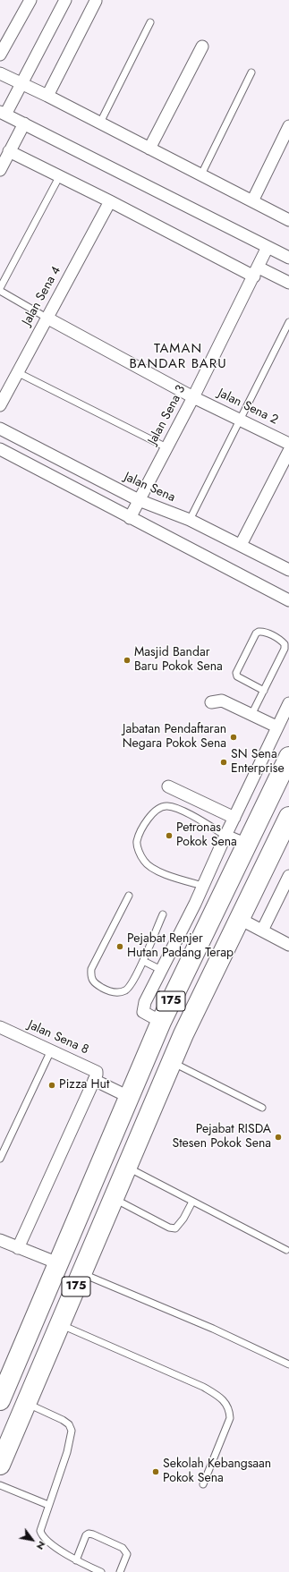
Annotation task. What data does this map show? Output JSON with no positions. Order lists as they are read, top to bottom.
{
  "streets": {
    "highway": ["175"],
    "street": [
      "Jalan Sena 4",
      "Jalan Sena 2",
      "Jalan Sena 3",
      "Jalan Sena",
      "Jalan Sena 8"
    ]
  },
  "crossings": [
    ["Jalan Sena 4", "Jalan Sena 2"],
    ["Jalan Sena 2", "Jalan Sena 3"],
    ["Jalan Sena 3", "Jalan Sena"]
  ],
  "districts": ["TAMAN BANDAR BARU"],
  "places": [
    "Masjid Bandar Baru Pokok Sena",
    "Jabatan Pendaftaran Negara Pokok Sena",
    "SN Sena Enterprise",
    "Petronas Pokok Sena",
    "Pejabat Renjer Hutan Padang Terap",
    "Pizza Hut",
    "Pejabat RISDA Stesen Pokok Sena",
    "Sekolah Kebangsaan Pokok Sena"
  ],
  "north": "bottom right"
}
